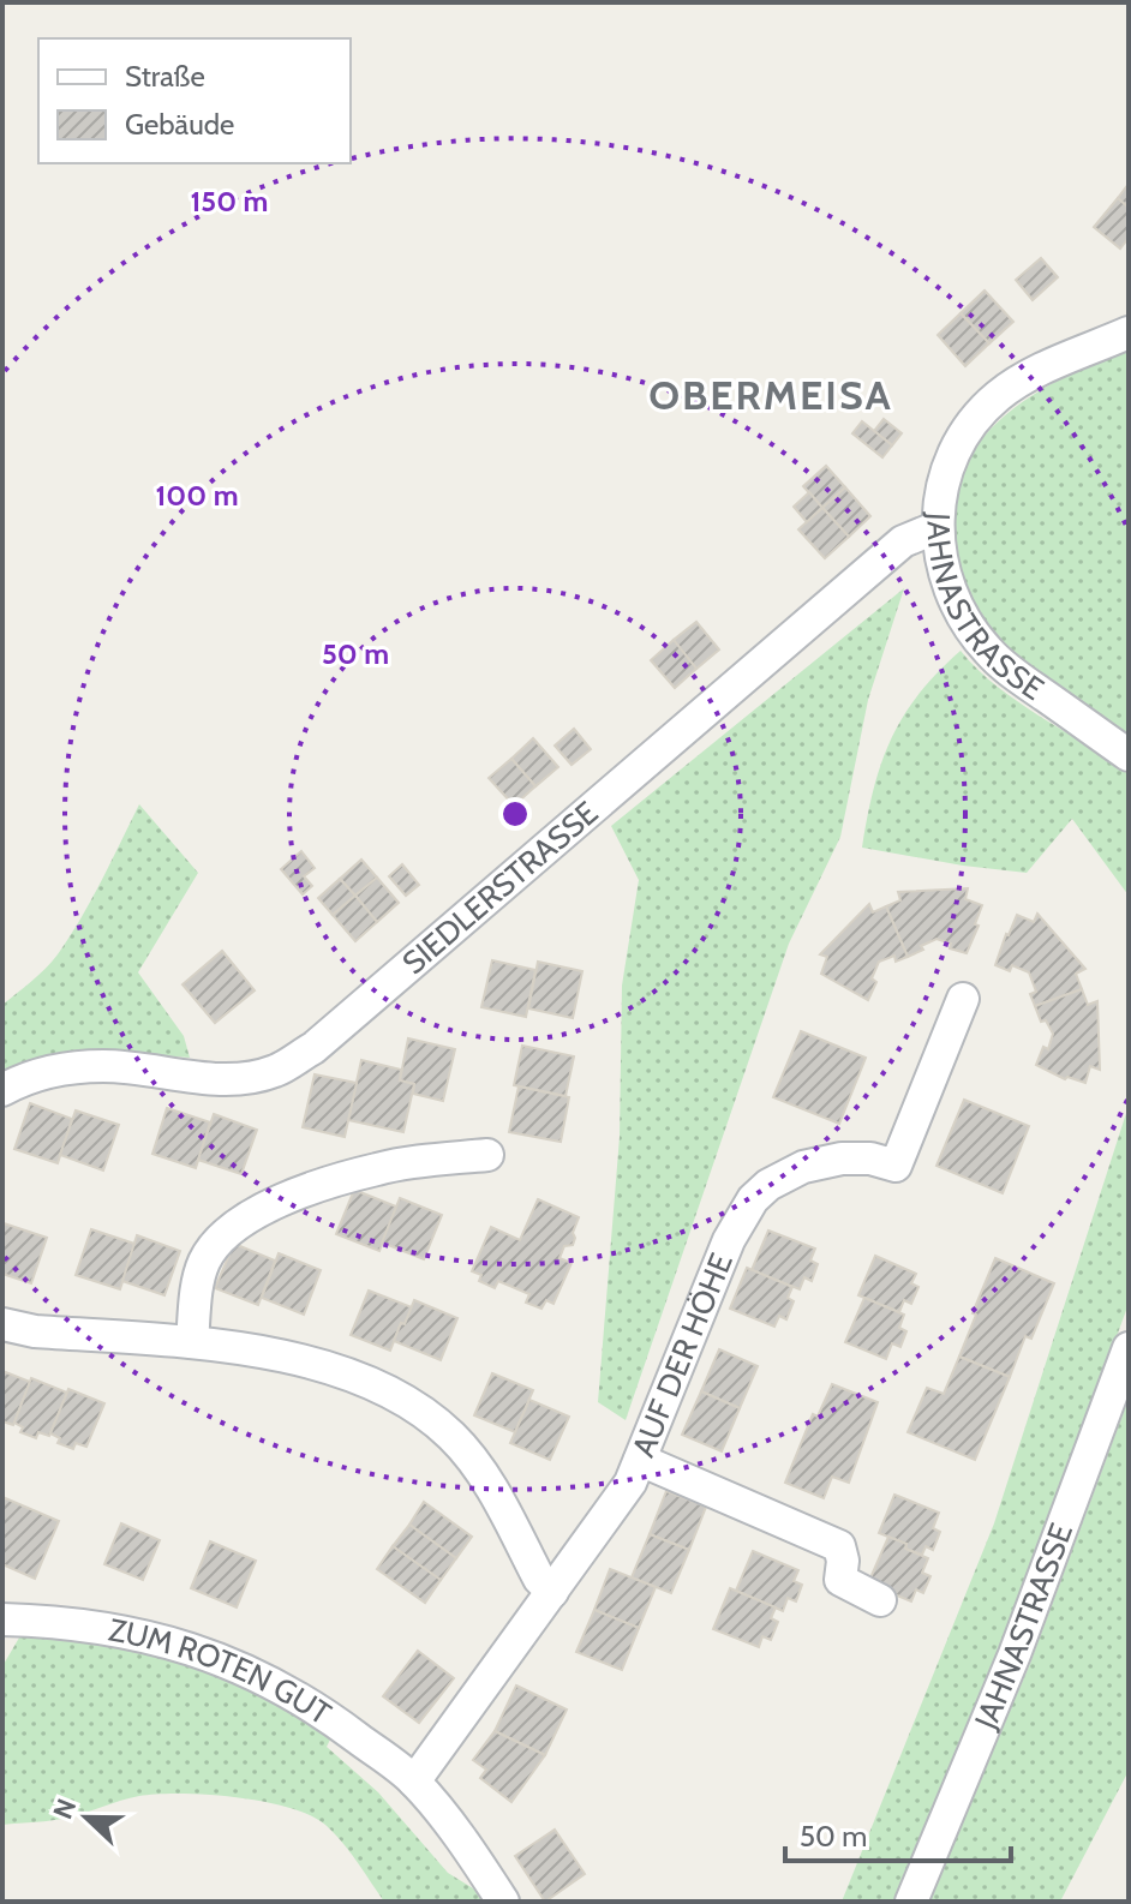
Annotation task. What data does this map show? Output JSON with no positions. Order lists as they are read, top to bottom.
{
  "streets": {
    "street": [
      "JAHNASTRASSE",
      "SIEDLERSTRASSE",
      "AUF DER HÖHE",
      "ZUM ROTEN GUT"
    ]
  },
  "crossings": [
    ["JAHNASTRASSE", "SIEDLERSTRASSE"],
    ["AUF DER HÖHE", "ZUM ROTEN GUT"]
  ],
  "districts": ["OBERMEISA"],
  "legend": ["Straße", "Gebäude"],
  "scale_bar": "50 m",
  "north": "left",
  "rings": ["150 m", "100 m", "50 m"]
}
